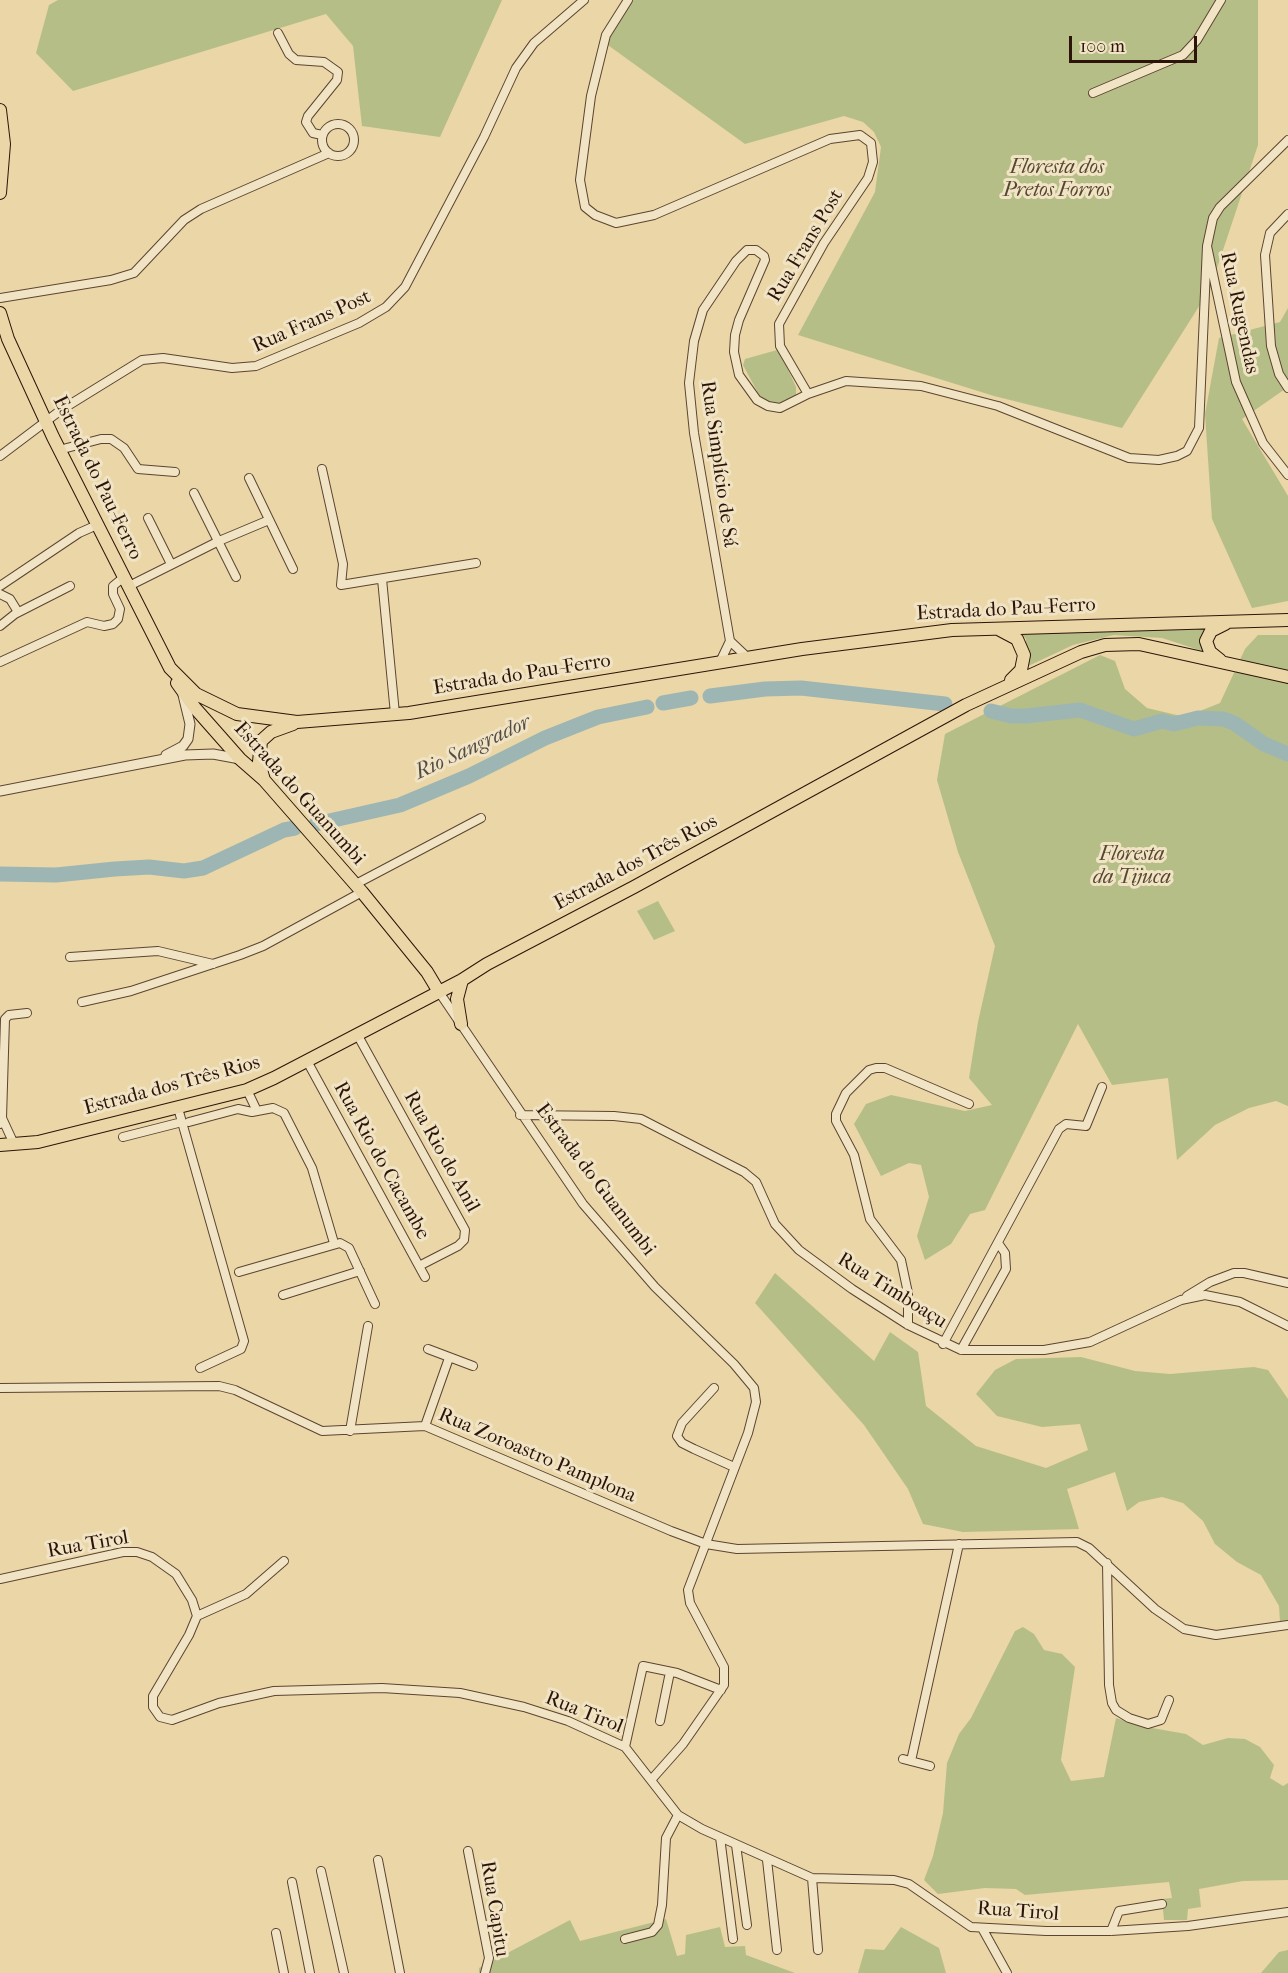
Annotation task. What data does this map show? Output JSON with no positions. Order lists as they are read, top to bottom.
{
  "streets": {
    "main road": ["Estrada do Pau-Ferro", "Estrada do Guanumbi", "Estrada dos Três Rios"],
    "street": [
      "Rua Frans Post",
      "Rua Rugendas",
      "Rua Simplício de Sá",
      "Rua Rio do Anil",
      "Rua Rio do Cacambe",
      "Rua Timboaçu",
      "Rua Zoroastro Pamplona",
      "Rua Tirol",
      "Rua Capitu"
    ]
  },
  "crossings": [
    ["Rua Frans Post", "Rua Simplício de Sá"],
    ["Rua Frans Post", "Estrada do Pau-Ferro"],
    ["Estrada do Pau-Ferro", "Estrada do Guanumbi"],
    ["Estrada do Guanumbi", "Estrada dos Três Rios"],
    ["Estrada do Guanumbi", "Rua Timboaçu"],
    ["Estrada do Guanumbi", "Rua Zoroastro Pamplona"],
    ["Estrada dos Três Rios", "Rua Rio do Anil"],
    ["Estrada dos Três Rios", "Rua Rio do Cacambe"],
    ["Rua Rio do Anil", "Rua Rio do Cacambe"]
  ],
  "water": ["Rio Sangrador"],
  "parks": ["Floresta dos Pretos Forros", "Floresta da Tijuca"],
  "scale_bar": "100 m"
}
